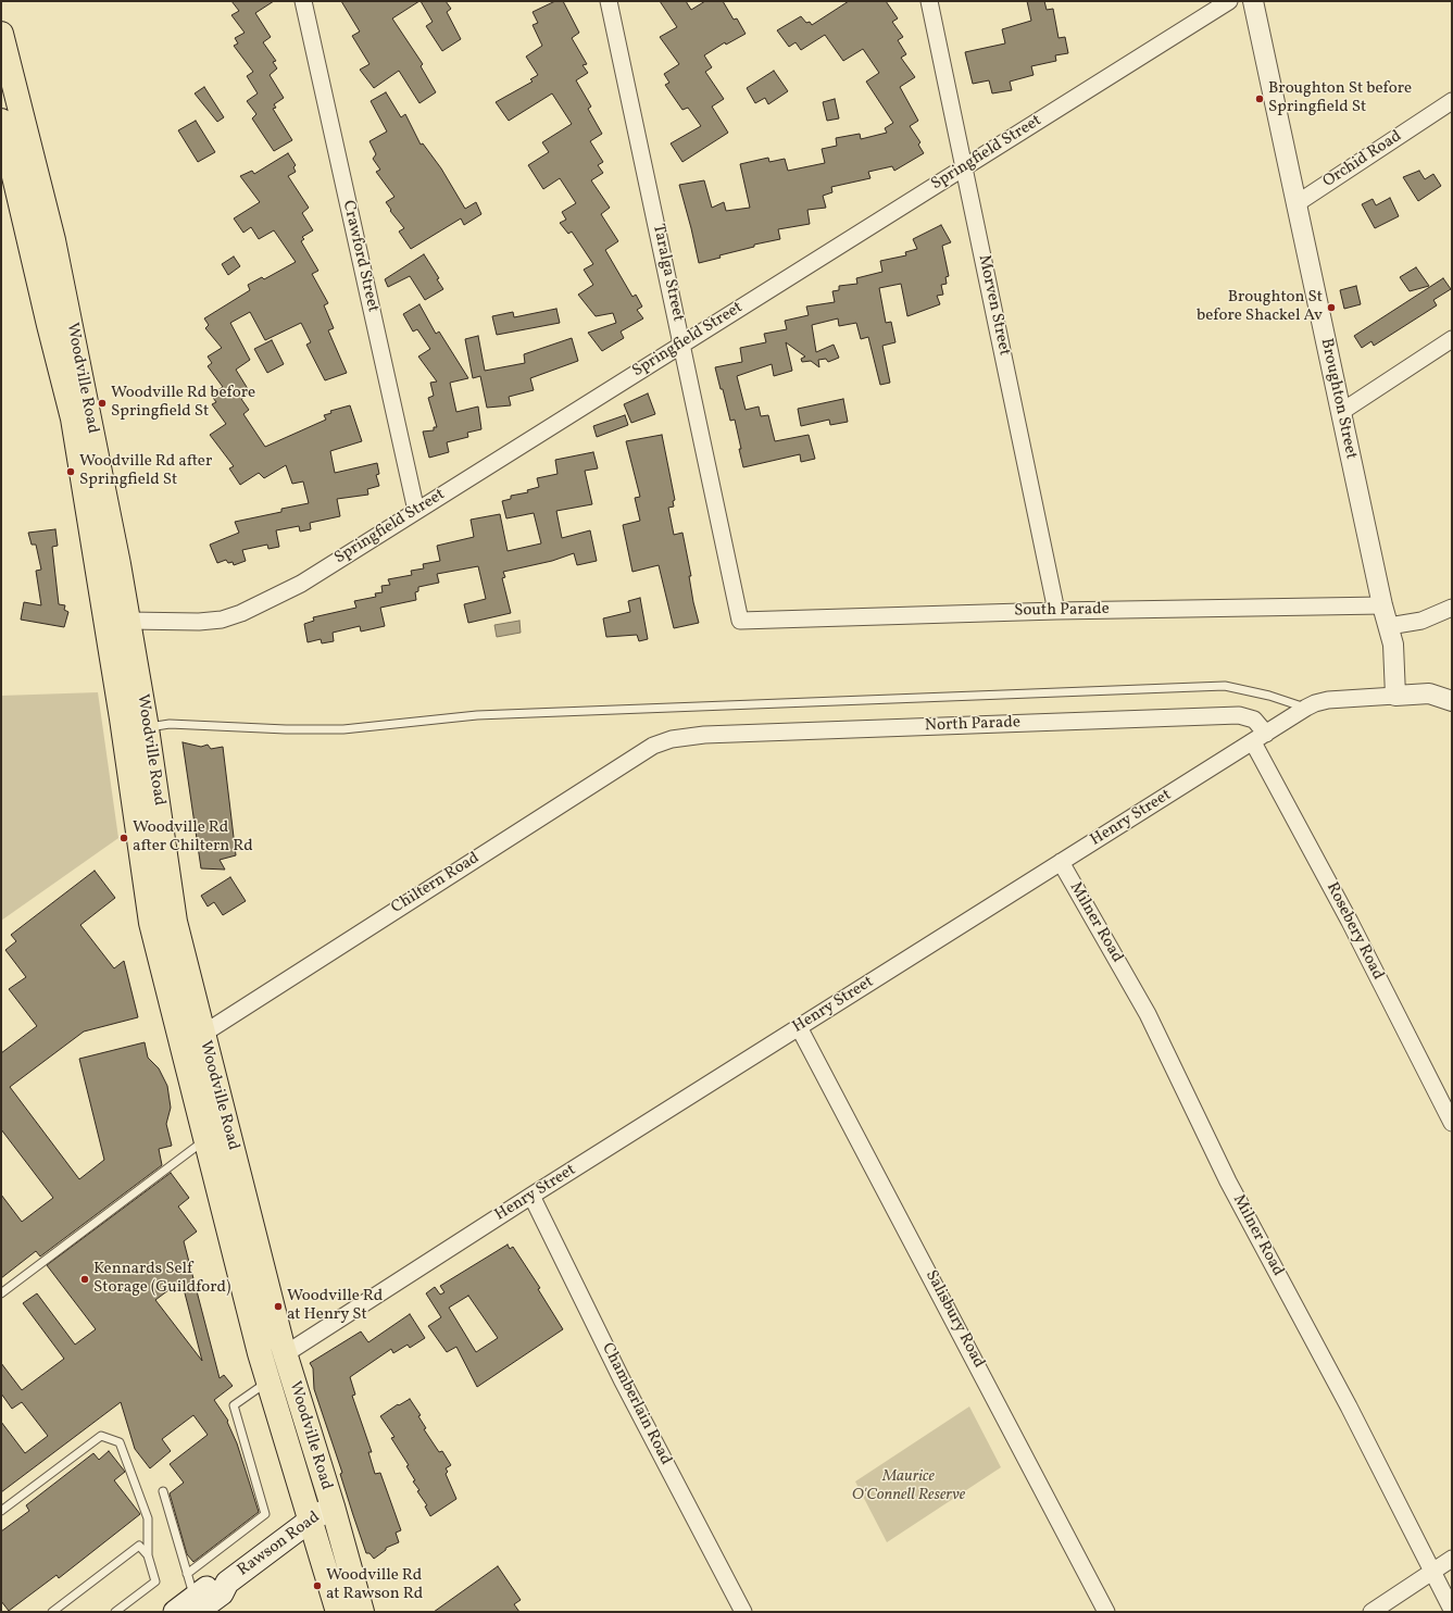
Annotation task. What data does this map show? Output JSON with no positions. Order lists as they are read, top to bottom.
{
  "streets": {
    "main road": ["Woodville Road", "Rawson Road"],
    "street": [
      "Springfield Street",
      "Orchid Road",
      "Crawford Street",
      "Taralga Street",
      "Morven Street",
      "Broughton Street",
      "South Parade",
      "North Parade",
      "Henry Street",
      "Chiltern Road",
      "Milner Road",
      "Rosebery Road",
      "Salisbury Road",
      "Chamberlain Road"
    ]
  },
  "crossings": [
    ["Springfield Street", "Crawford Street"],
    ["Springfield Street", "Taralga Street"],
    ["Springfield Street", "Morven Street"],
    ["Springfield Street", "Woodville Road"],
    ["Orchid Road", "Broughton Street"],
    ["Taralga Street", "South Parade"],
    ["Morven Street", "South Parade"],
    ["Woodville Road", "Henry Street"],
    ["Woodville Road", "Chiltern Road"],
    ["Woodville Road", "Rawson Road"],
    ["Broughton Street", "South Parade"],
    ["Broughton Street", "Henry Street"],
    ["North Parade", "Henry Street"],
    ["North Parade", "Chiltern Road"],
    ["North Parade", "Rosebery Road"],
    ["Henry Street", "Milner Road"],
    ["Henry Street", "Rosebery Road"],
    ["Henry Street", "Salisbury Road"],
    ["Henry Street", "Chamberlain Road"]
  ],
  "parks": ["Maurice O'Connell Reserve"],
  "places": [
    "Broughton St before Springfield St",
    "Broughton St before Shackel Av",
    "Woodville Rd before Springfield St",
    "Woodville Rd after Springfield St",
    "Woodville Rd after Chiltern Rd",
    "Kennards Self Storage (Guildford)",
    "Woodville Rd at Henry St",
    "Woodville Rd at Rawson Rd"
  ]
}
